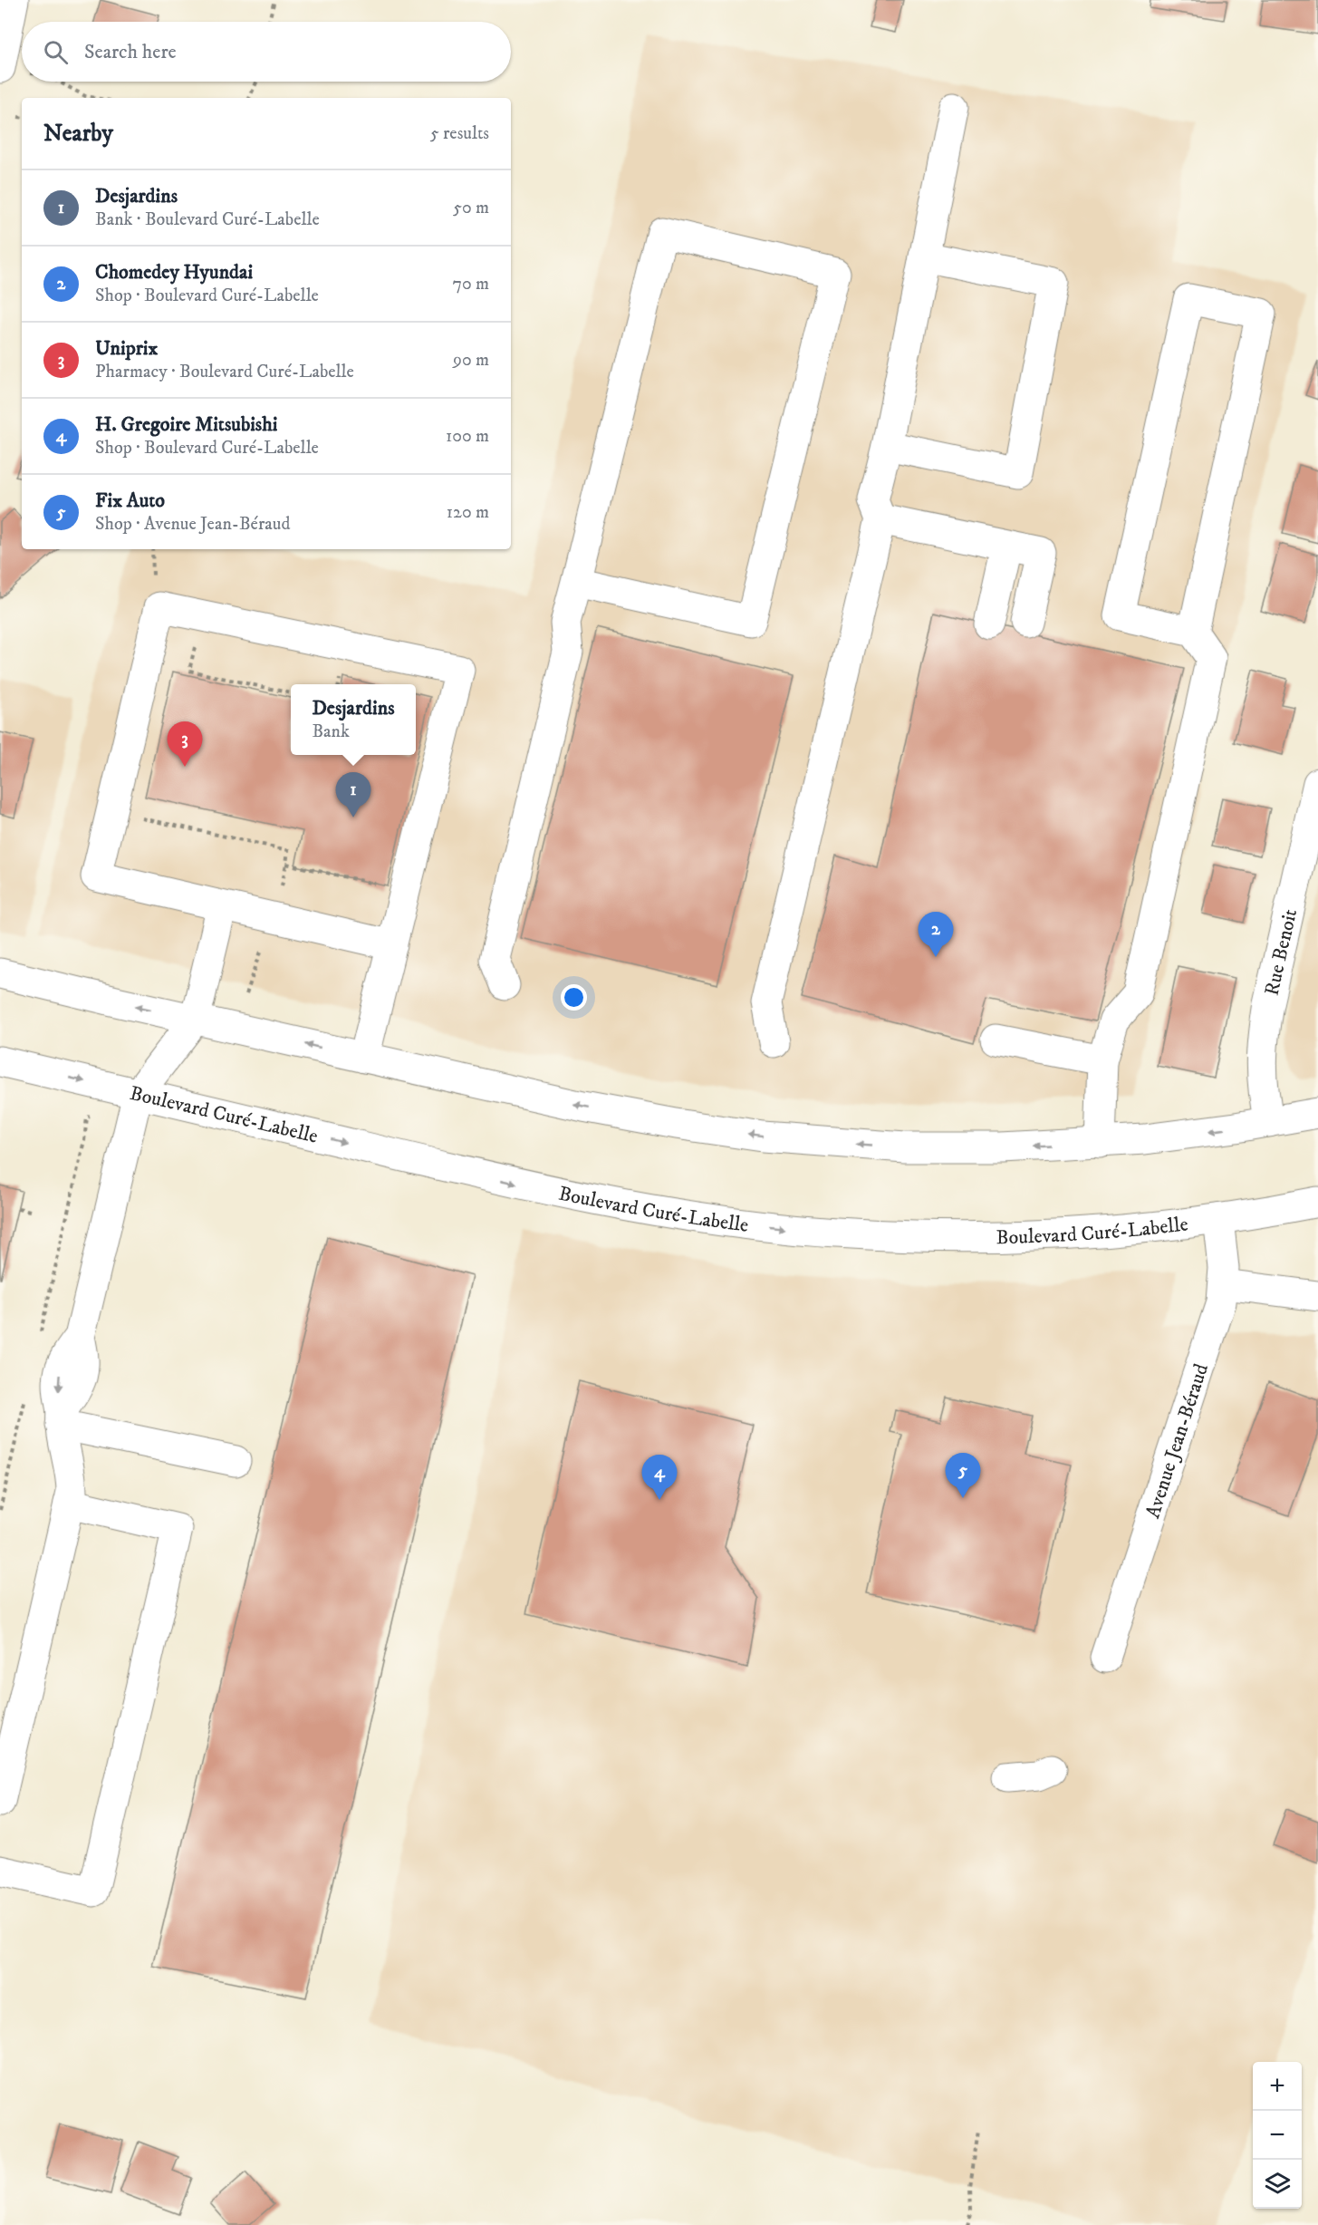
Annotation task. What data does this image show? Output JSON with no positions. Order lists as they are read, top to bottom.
{
  "streets": {
    "main road": ["Rue Benoit", "Boulevard Curé-Labelle", "Avenue Jean-Béraud"]
  },
  "crossings": [
    ["Boulevard Curé-Labelle", "Avenue Jean-Béraud"]
  ],
  "page": {
    "search": "Search here",
    "heading": ["Nearby", "5 results"],
    "list": [
      {
        "mark": "1",
        "name": "Desjardins",
        "note": "Bank · Boulevard Curé-Labelle",
        "value": "50 m"
      },
      {
        "mark": "2",
        "name": "Chomedey Hyundai",
        "note": "Shop · Boulevard Curé-Labelle",
        "value": "70 m"
      },
      {
        "mark": "3",
        "name": "Uniprix",
        "note": "Pharmacy · Boulevard Curé-Labelle",
        "value": "90 m"
      },
      {
        "mark": "4",
        "name": "H. Gregoire Mitsubishi",
        "note": "Shop · Boulevard Curé-Labelle",
        "value": "100 m"
      },
      {
        "mark": "5",
        "name": "Fix Auto",
        "note": "Shop · Avenue Jean-Béraud",
        "value": "120 m"
      }
    ],
    "popup": ["Desjardins", "Bank"],
    "pins": [
      "3",
      "1",
      "2",
      "5",
      "4"
    ],
    "map_buttons": ["+", "−"]
  }
}
